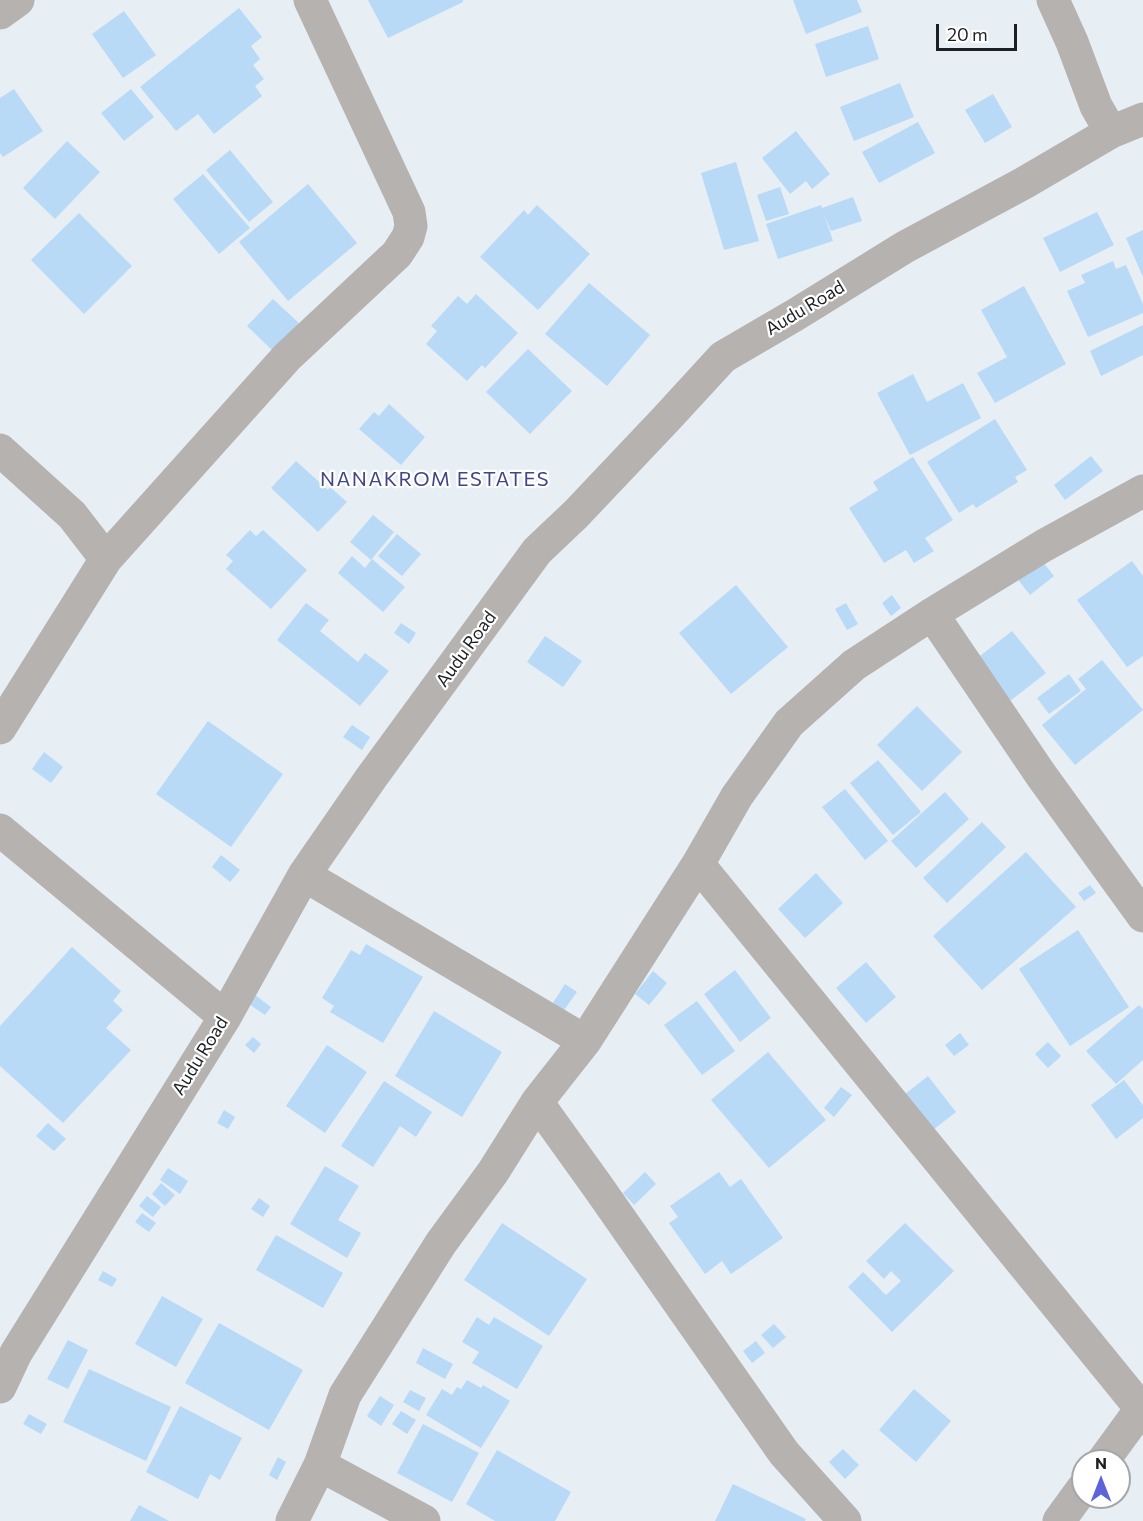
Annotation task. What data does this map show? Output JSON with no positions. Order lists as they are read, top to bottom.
{
  "streets": {
    "street": ["Audu Road"]
  },
  "districts": ["NANAKROM ESTATES"],
  "scale_bar": "20 m",
  "north": "top"
}
